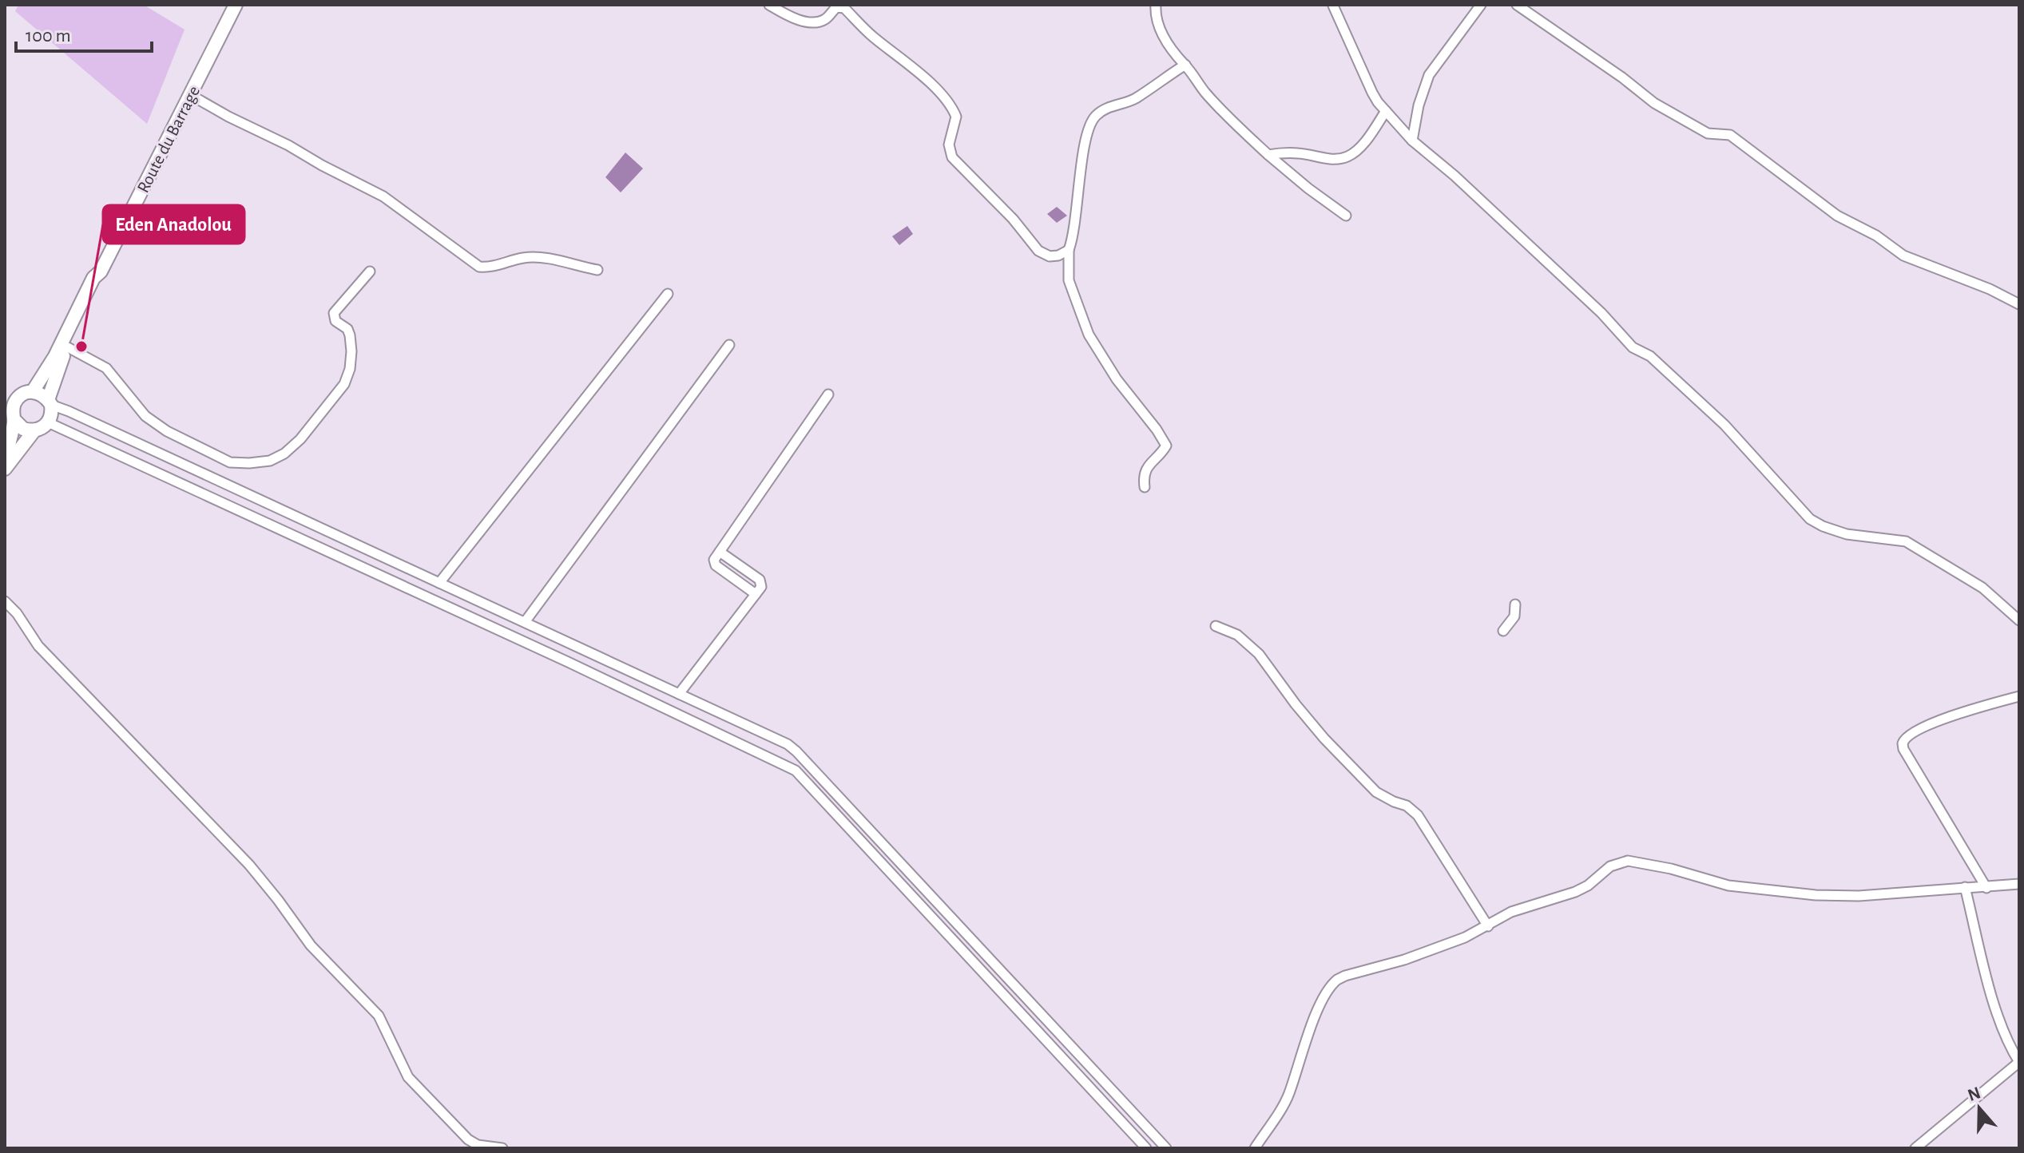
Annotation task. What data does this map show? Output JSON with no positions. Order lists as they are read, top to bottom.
{
  "streets": {
    "main road": ["Route du Barrage"]
  },
  "places": ["Eden Anadolou"],
  "scale_bar": "100 m",
  "north": "top"
}
